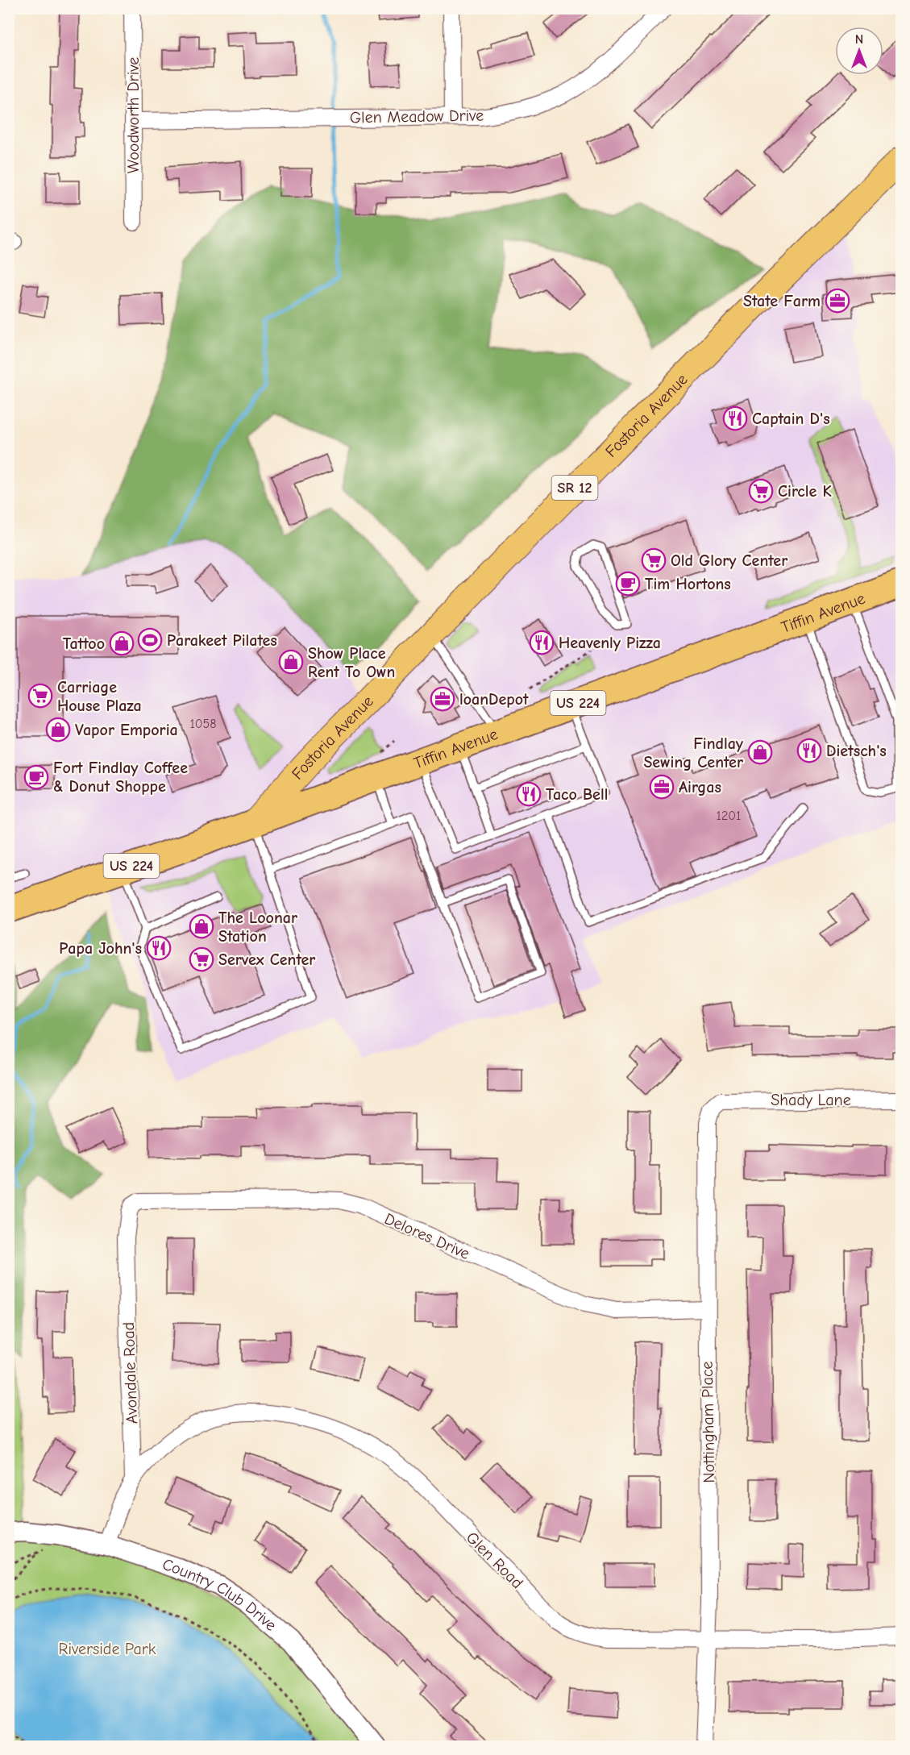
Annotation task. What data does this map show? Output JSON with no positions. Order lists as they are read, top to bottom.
{
  "streets": {
    "highway": ["Tiffin Avenue", "US 224"],
    "main road": ["Fostoria Avenue", "SR 12"],
    "street": [
      "Woodworth Drive",
      "Glen Meadow Drive",
      "Shady Lane",
      "Delores Drive",
      "Avondale Road",
      "Nottingham Place",
      "Glen Road",
      "Country Club Drive"
    ]
  },
  "crossings": [
    ["Woodworth Drive", "Glen Meadow Drive"],
    ["Fostoria Avenue", "Tiffin Avenue"],
    ["Shady Lane", "Nottingham Place"],
    ["Delores Drive", "Avondale Road"],
    ["Delores Drive", "Nottingham Place"],
    ["Avondale Road", "Glen Road"],
    ["Avondale Road", "Country Club Drive"],
    ["Nottingham Place", "Glen Road"]
  ],
  "parks": ["Riverside Park"],
  "places": {
    "office": ["State Farm", "loanDepot", "Airgas"],
    "restaurant": [
      "Captain D's",
      "Heavenly Pizza",
      "Dietsch's",
      "Taco Bell",
      "Papa John's"
    ],
    "supermarket": [
      "Circle K",
      "Old Glory Center",
      "Carriage House Plaza",
      "Servex Center"
    ],
    "cafe": ["Tim Hortons", "Fort Findlay Coffee & Donut Shoppe"],
    "sports": ["Parakeet Pilates"],
    "shop": [
      "Tattoo",
      "Show Place Rent To Own",
      "Vapor Emporia",
      "Findlay Sewing Center",
      "The Loonar Station"
    ]
  },
  "house_numbers": ["1058", "1201"],
  "north": "top"
}
